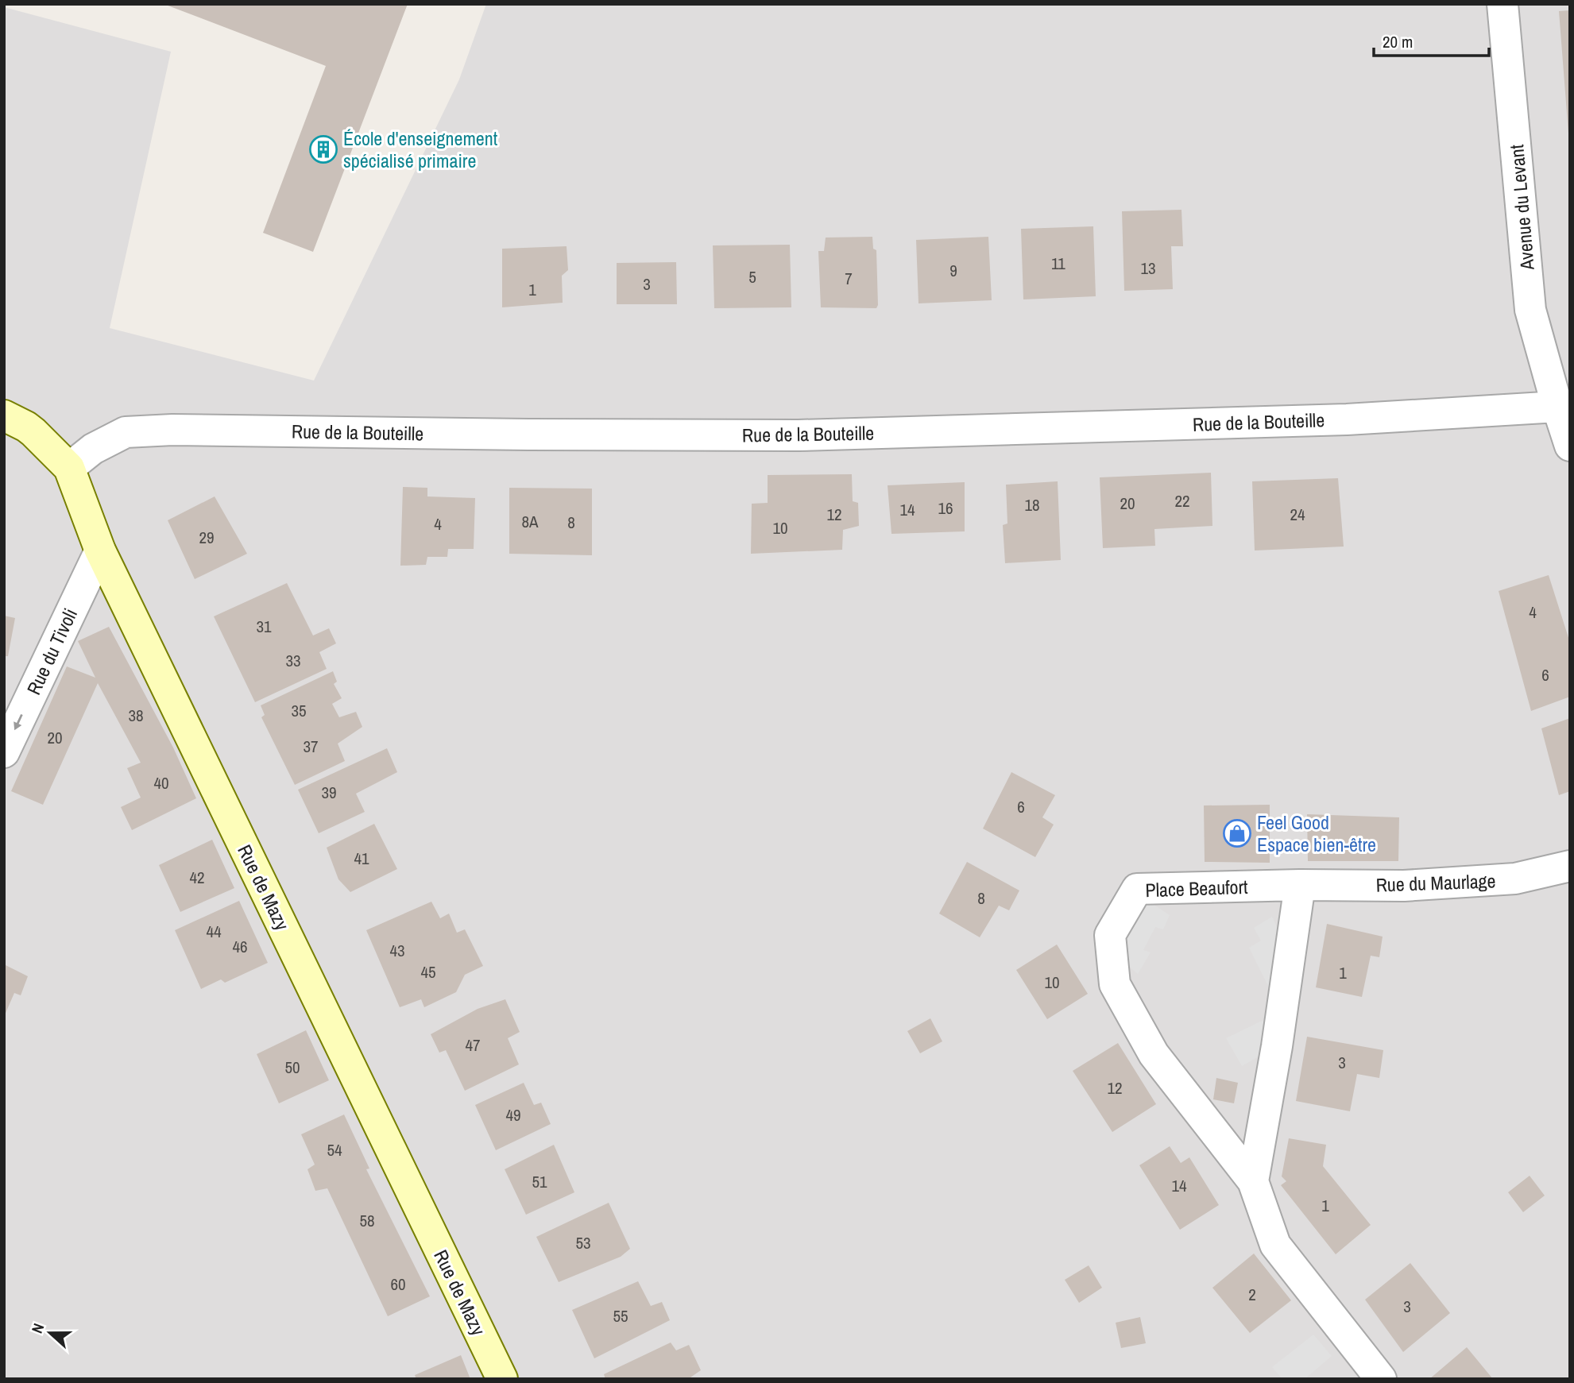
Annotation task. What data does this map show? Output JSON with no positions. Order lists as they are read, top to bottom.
{
  "streets": {
    "street": [
      "Avenue du Levant",
      "Rue de la Bouteille",
      "Rue du Tivoli",
      "Rue du Maurlage",
      "Rue de Mazy",
      "Place Beaufort"
    ]
  },
  "crossings": [
    ["Avenue du Levant", "Rue de la Bouteille"],
    ["Rue de la Bouteille", "Rue de Mazy"],
    ["Rue du Tivoli", "Rue de Mazy"],
    ["Rue du Maurlage", "Place Beaufort"]
  ],
  "one_way": ["Rue du Tivoli"],
  "places": {
    "building": ["École d'enseignement spécialisé primaire"],
    "shop": ["Feel Good Espace bien-être"]
  },
  "house_numbers": [
    "11",
    "13",
    "9",
    "5",
    "7",
    "3",
    "1",
    "22",
    "20",
    "18",
    "16",
    "14",
    "12",
    "24",
    "8A",
    "8",
    "4",
    "10",
    "29",
    "4",
    "31",
    "33",
    "6",
    "35",
    "38",
    "20",
    "37",
    "40",
    "39",
    "6",
    "41",
    "42",
    "8",
    "44",
    "46",
    "43",
    "45",
    "1",
    "10",
    "47",
    "3",
    "50",
    "12",
    "49",
    "54",
    "51",
    "14",
    "1",
    "58",
    "53",
    "60",
    "2",
    "3",
    "55"
  ],
  "scale_bar": "20 m",
  "north": "left"
}
